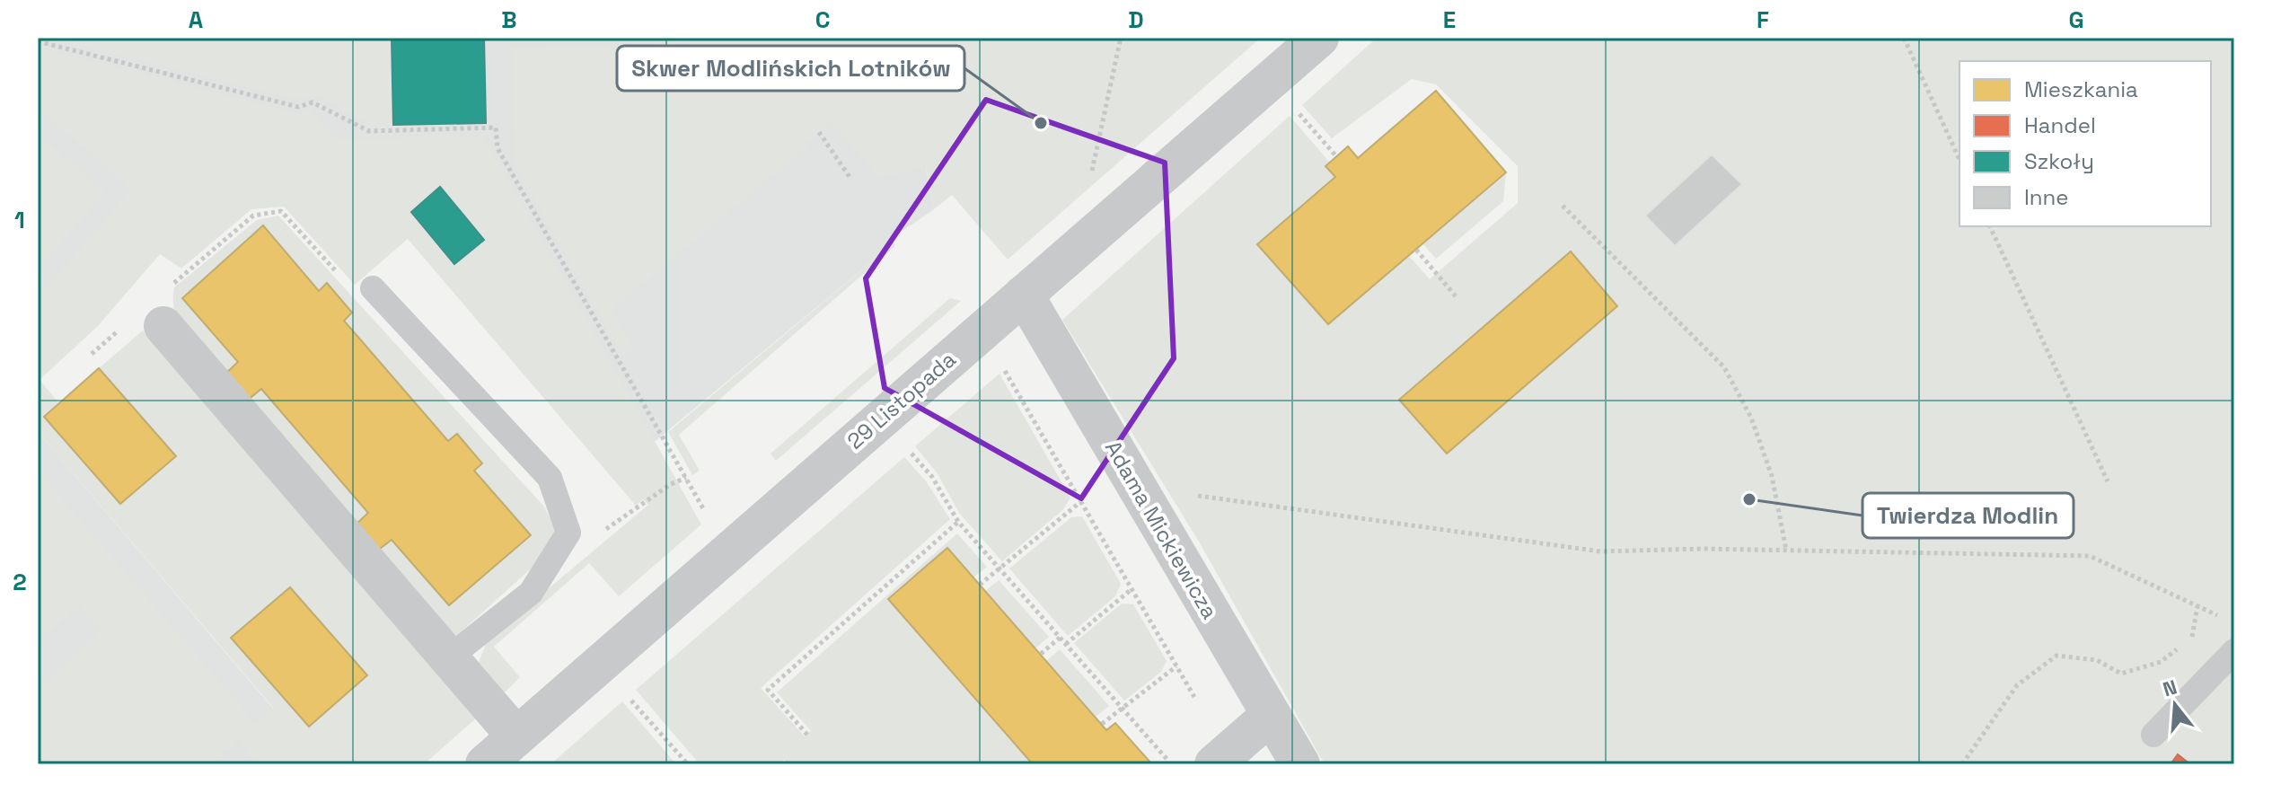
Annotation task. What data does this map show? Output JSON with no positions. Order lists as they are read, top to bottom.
{
  "streets": {
    "street": ["29 Listopada", "Adama Mickiewicza"]
  },
  "crossings": [
    ["29 Listopada", "Adama Mickiewicza"]
  ],
  "places": ["Skwer Modlińskich Lotników", "Twierdza Modlin"],
  "legend": [
    "Mieszkania",
    "Handel",
    "Szkoły",
    "Inne"
  ],
  "north": "top",
  "grid": {
    "columns": [
      "A",
      "B",
      "C",
      "D",
      "E",
      "F",
      "G"
    ],
    "rows": ["1", "2"]
  }
}
